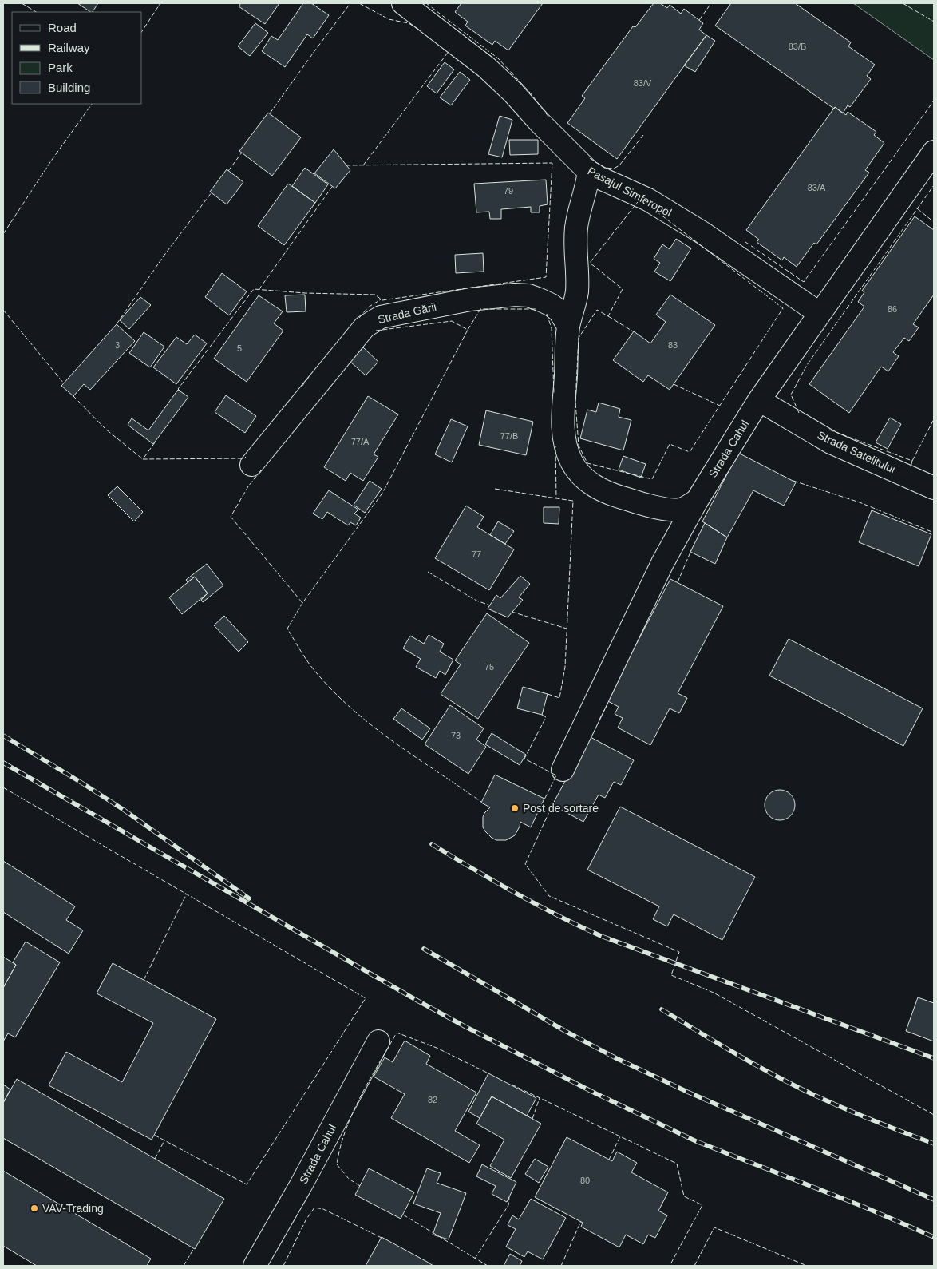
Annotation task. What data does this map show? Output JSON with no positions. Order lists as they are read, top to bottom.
{
  "streets": {
    "street": [
      "Pasajul Simferopol",
      "Strada Gării",
      "Strada Cahul",
      "Strada Satelitului"
    ]
  },
  "crossings": [
    ["Pasajul Simferopol", "Strada Cahul"],
    ["Strada Cahul", "Strada Satelitului"]
  ],
  "places": ["Post de sortare", "VAV-Trading"],
  "house_numbers": [
    "83/B",
    "83/V",
    "83/A",
    "79",
    "86",
    "3",
    "83",
    "5",
    "77/B",
    "77/A",
    "77",
    "75",
    "73",
    "82",
    "80"
  ],
  "legend": [
    "Road",
    "Railway",
    "Park",
    "Building"
  ]
}
